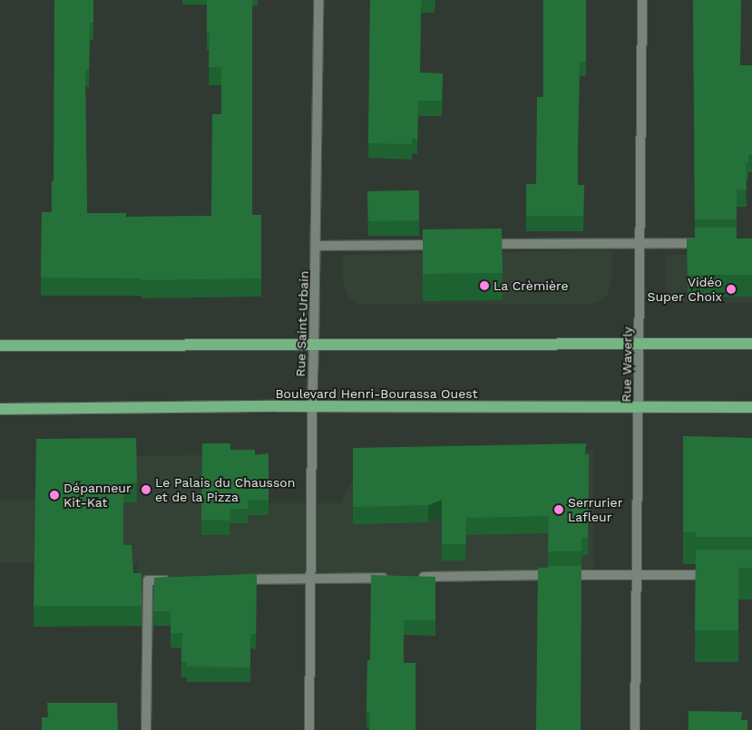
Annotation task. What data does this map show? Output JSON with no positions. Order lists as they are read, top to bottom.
{
  "streets": {
    "main road": ["Boulevard Henri-Bourassa Ouest"],
    "street": ["Rue Saint-Urbain", "Rue Waverly"]
  },
  "crossings": [
    ["Rue Saint-Urbain", "Boulevard Henri-Bourassa Ouest"],
    ["Rue Waverly", "Boulevard Henri-Bourassa Ouest"]
  ],
  "places": [
    "La Crèmière",
    "Vidéo Super Choix",
    "Le Palais du Chausson et de la Pizza",
    "Dépanneur Kit-Kat",
    "Serrurier Lafleur"
  ]
}
